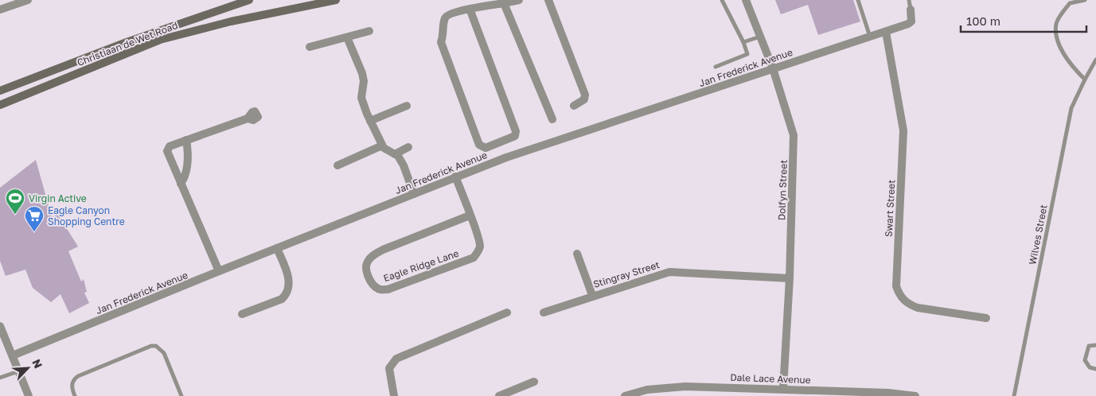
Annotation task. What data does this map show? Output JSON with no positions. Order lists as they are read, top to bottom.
{
  "streets": {
    "main road": ["Christiaan de Wet Road"],
    "street": [
      "Jan Frederick Avenue",
      "Dolfyn Street",
      "Swart Street",
      "Eagle Ridge Lane",
      "Stingray Street",
      "Dale Lace Avenue"
    ],
    "lane": ["Wilves Street"]
  },
  "crossings": [
    ["Jan Frederick Avenue", "Dolfyn Street"],
    ["Jan Frederick Avenue", "Swart Street"],
    ["Jan Frederick Avenue", "Eagle Ridge Lane"],
    ["Dolfyn Street", "Stingray Street"],
    ["Dolfyn Street", "Dale Lace Avenue"]
  ],
  "places": {
    "sports": ["Virgin Active"],
    "supermarket": ["Eagle Canyon Shopping Centre"]
  },
  "scale_bar": "100 m",
  "north": "top right"
}
